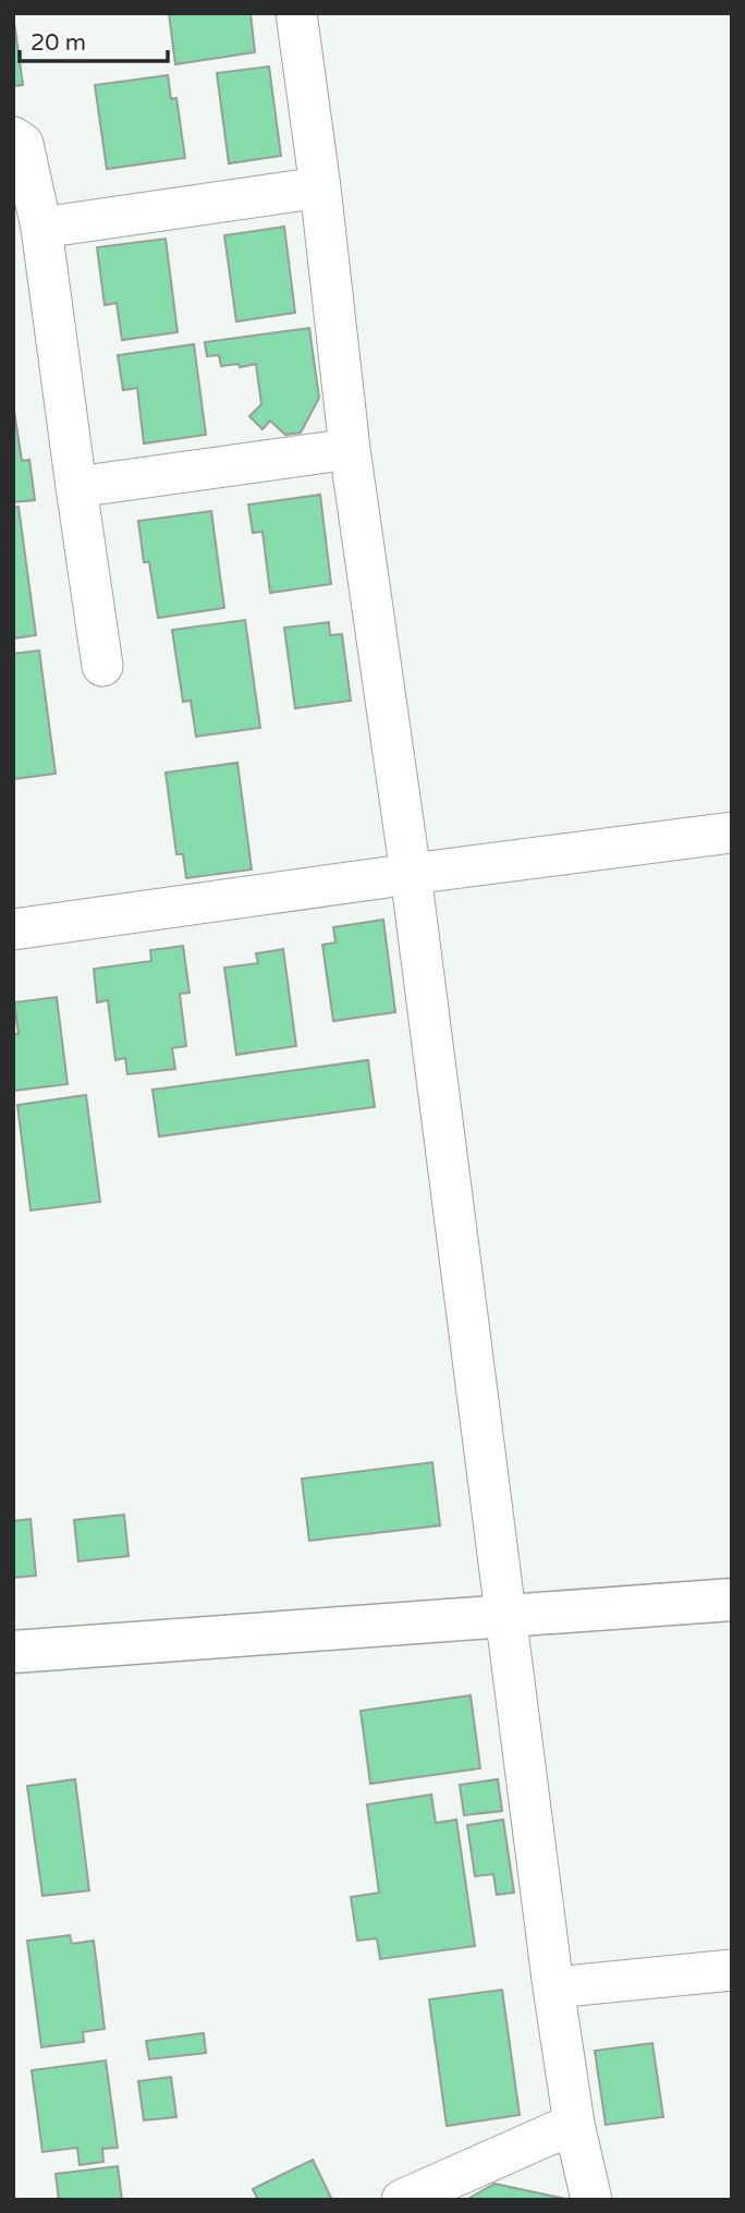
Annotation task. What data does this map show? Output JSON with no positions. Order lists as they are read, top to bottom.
{
  "scale_bar": "20 m"
}
